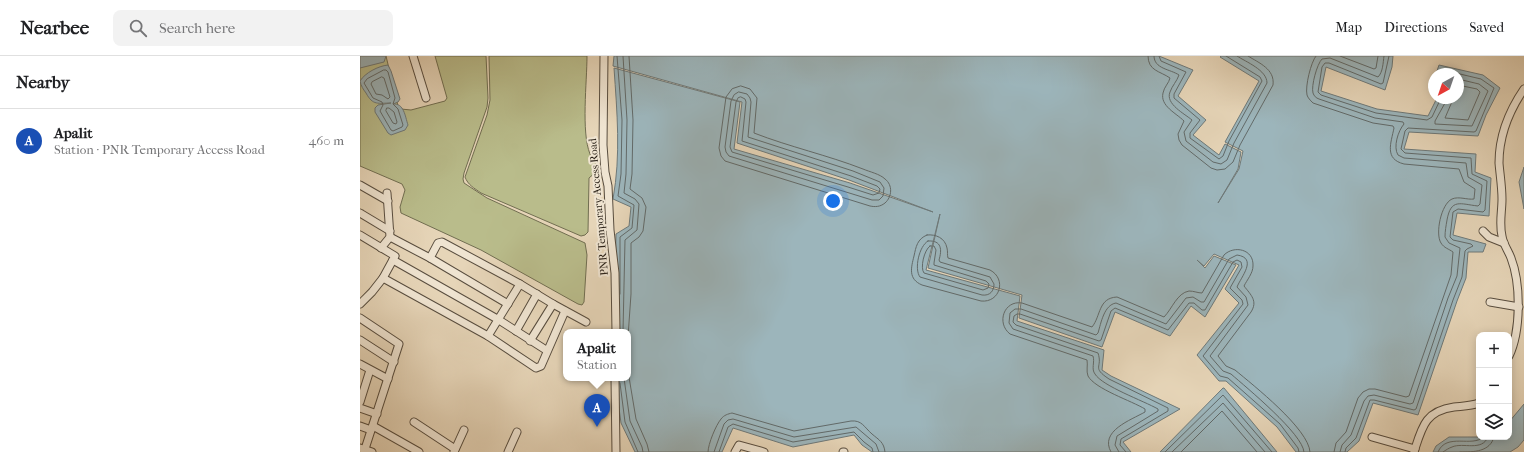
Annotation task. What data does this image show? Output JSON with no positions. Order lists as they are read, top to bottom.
{
  "streets": {
    "street": ["PNR Temporary Access Road"]
  },
  "north": "bottom left",
  "page": {
    "header": "Nearbee",
    "search": "Search here",
    "nav": ["Map", "Directions", "Saved"],
    "heading": "Nearby",
    "list": [
      {
        "mark": "A",
        "name": "Apalit",
        "note": "Station · PNR Temporary Access Road",
        "value": "460 m"
      }
    ],
    "popup": ["Apalit", "Station"],
    "map_buttons": ["+", "−"],
    "pins": "A"
  }
}
